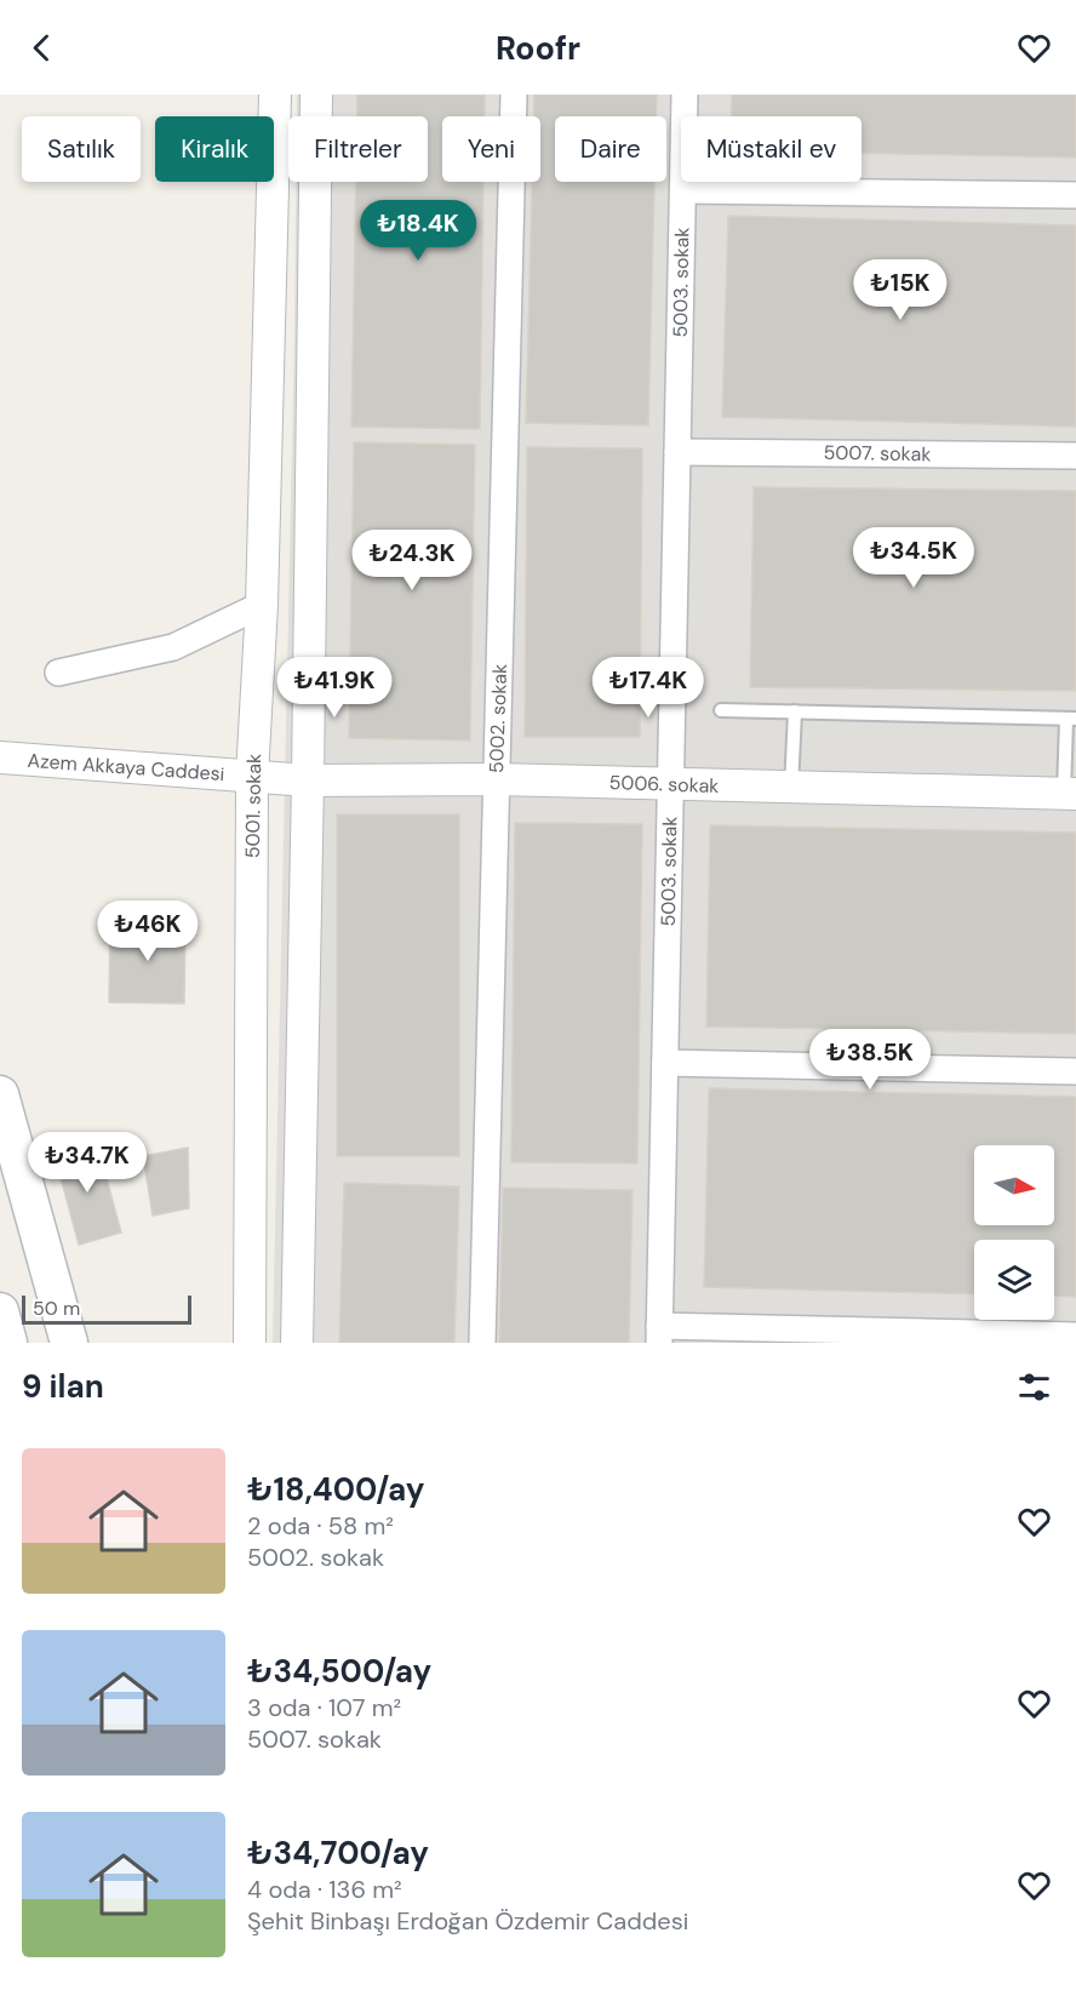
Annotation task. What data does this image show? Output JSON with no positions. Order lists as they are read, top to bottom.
{
  "streets": {
    "street": [
      "5003. sokak",
      "5007. sokak",
      "5002. sokak",
      "Azem Akkaya Caddesi",
      "5006. sokak",
      "5001. sokak"
    ]
  },
  "crossings": [
    ["5003. sokak", "5007. sokak"],
    ["5003. sokak", "5006. sokak"],
    ["5002. sokak", "5006. sokak"],
    ["Azem Akkaya Caddesi", "5006. sokak"],
    ["Azem Akkaya Caddesi", "5001. sokak"],
    ["5006. sokak", "5001. sokak"]
  ],
  "scale_bar": "50 m",
  "north": "right",
  "page": {
    "header": "Roofr",
    "chip": [
      "Satılık",
      "Kiralık",
      "Filtreler",
      "Yeni",
      "Daire",
      "Müstakil ev"
    ],
    "price": [
      "₺18.4K",
      "₺15K",
      "₺34.5K",
      "₺24.3K",
      "₺41.9K",
      "₺17.4K",
      "₺46K",
      "₺38.5K",
      "₺34.7K"
    ],
    "scale": "50 m",
    "heading": "9 ilan",
    "list": [
      {
        "name": "₺18,400/ay",
        "note": "2 oda · 58 m² · 5002. sokak"
      },
      {
        "name": "₺34,500/ay",
        "note": "3 oda · 107 m² · 5007. sokak"
      },
      {
        "name": "₺34,700/ay",
        "note": "4 oda · 136 m² · Şehit Binbaşı Erdoğan Özdemir Caddesi"
      }
    ]
  }
}
